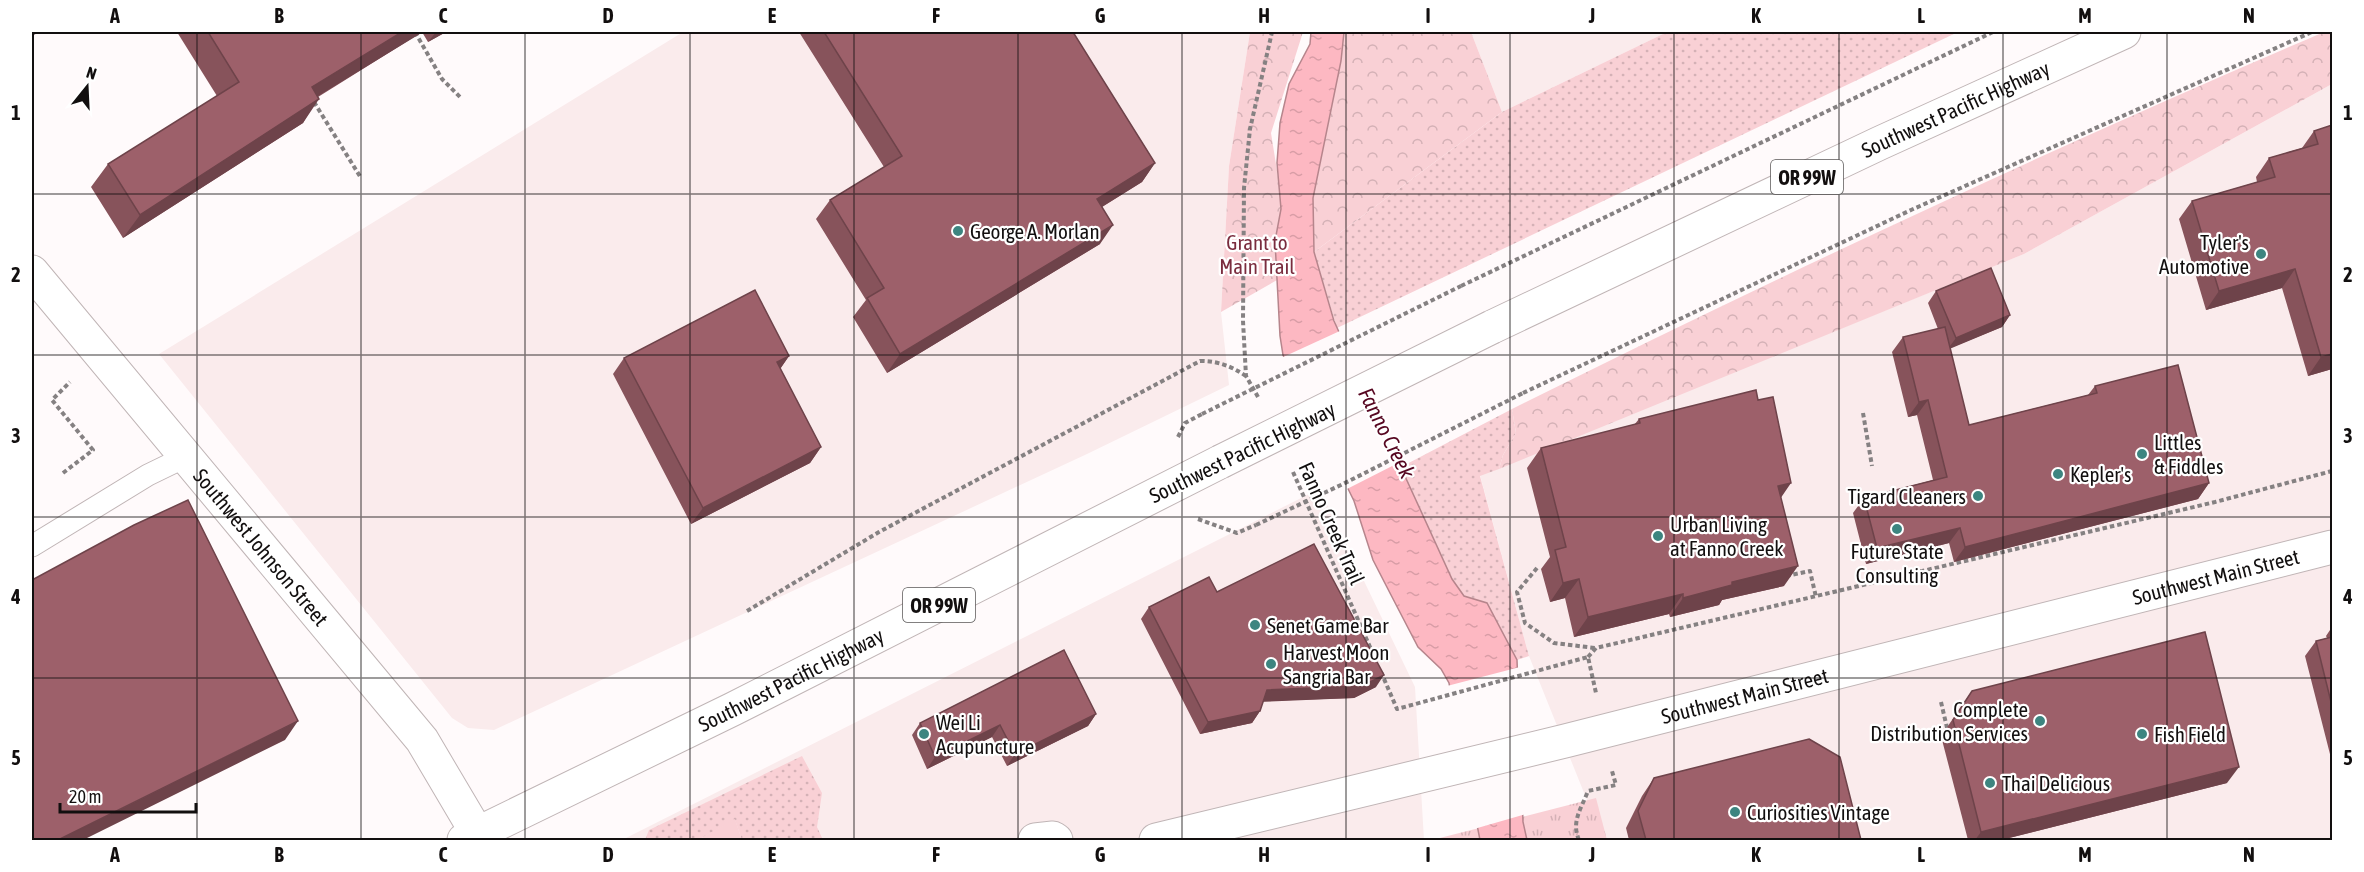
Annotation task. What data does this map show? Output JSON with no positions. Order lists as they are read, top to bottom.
{
  "streets": {
    "main road": [
      "Southwest Pacific Highway",
      "OR 99W",
      "Southwest Johnson Street",
      "Southwest Main Street"
    ],
    "path": ["Fanno Creek Trail"]
  },
  "crossings": [
    ["Southwest Pacific Highway", "Southwest Johnson Street"]
  ],
  "water": ["Fanno Creek"],
  "parks": ["Grant to Main Trail"],
  "places": [
    "George A. Morlan",
    "Tyler's Automotive",
    "Littles & Fiddles",
    "Kepler's",
    "Tigard Cleaners",
    "Future State Consulting",
    "Urban Living at Fanno Creek",
    "Senet Game Bar",
    "Harvest Moon Sangria Bar",
    "Complete Distribution Services",
    "Wei Li Acupuncture",
    "Fish Field",
    "Thai Delicious",
    "Curiosities Vintage"
  ],
  "scale_bar": "20 m",
  "north": "top",
  "grid": {
    "columns": [
      "A",
      "B",
      "C",
      "D",
      "E",
      "F",
      "G",
      "H",
      "I",
      "J",
      "K",
      "L",
      "M",
      "N"
    ],
    "rows": [
      "1",
      "2",
      "3",
      "4",
      "5"
    ]
  }
}
